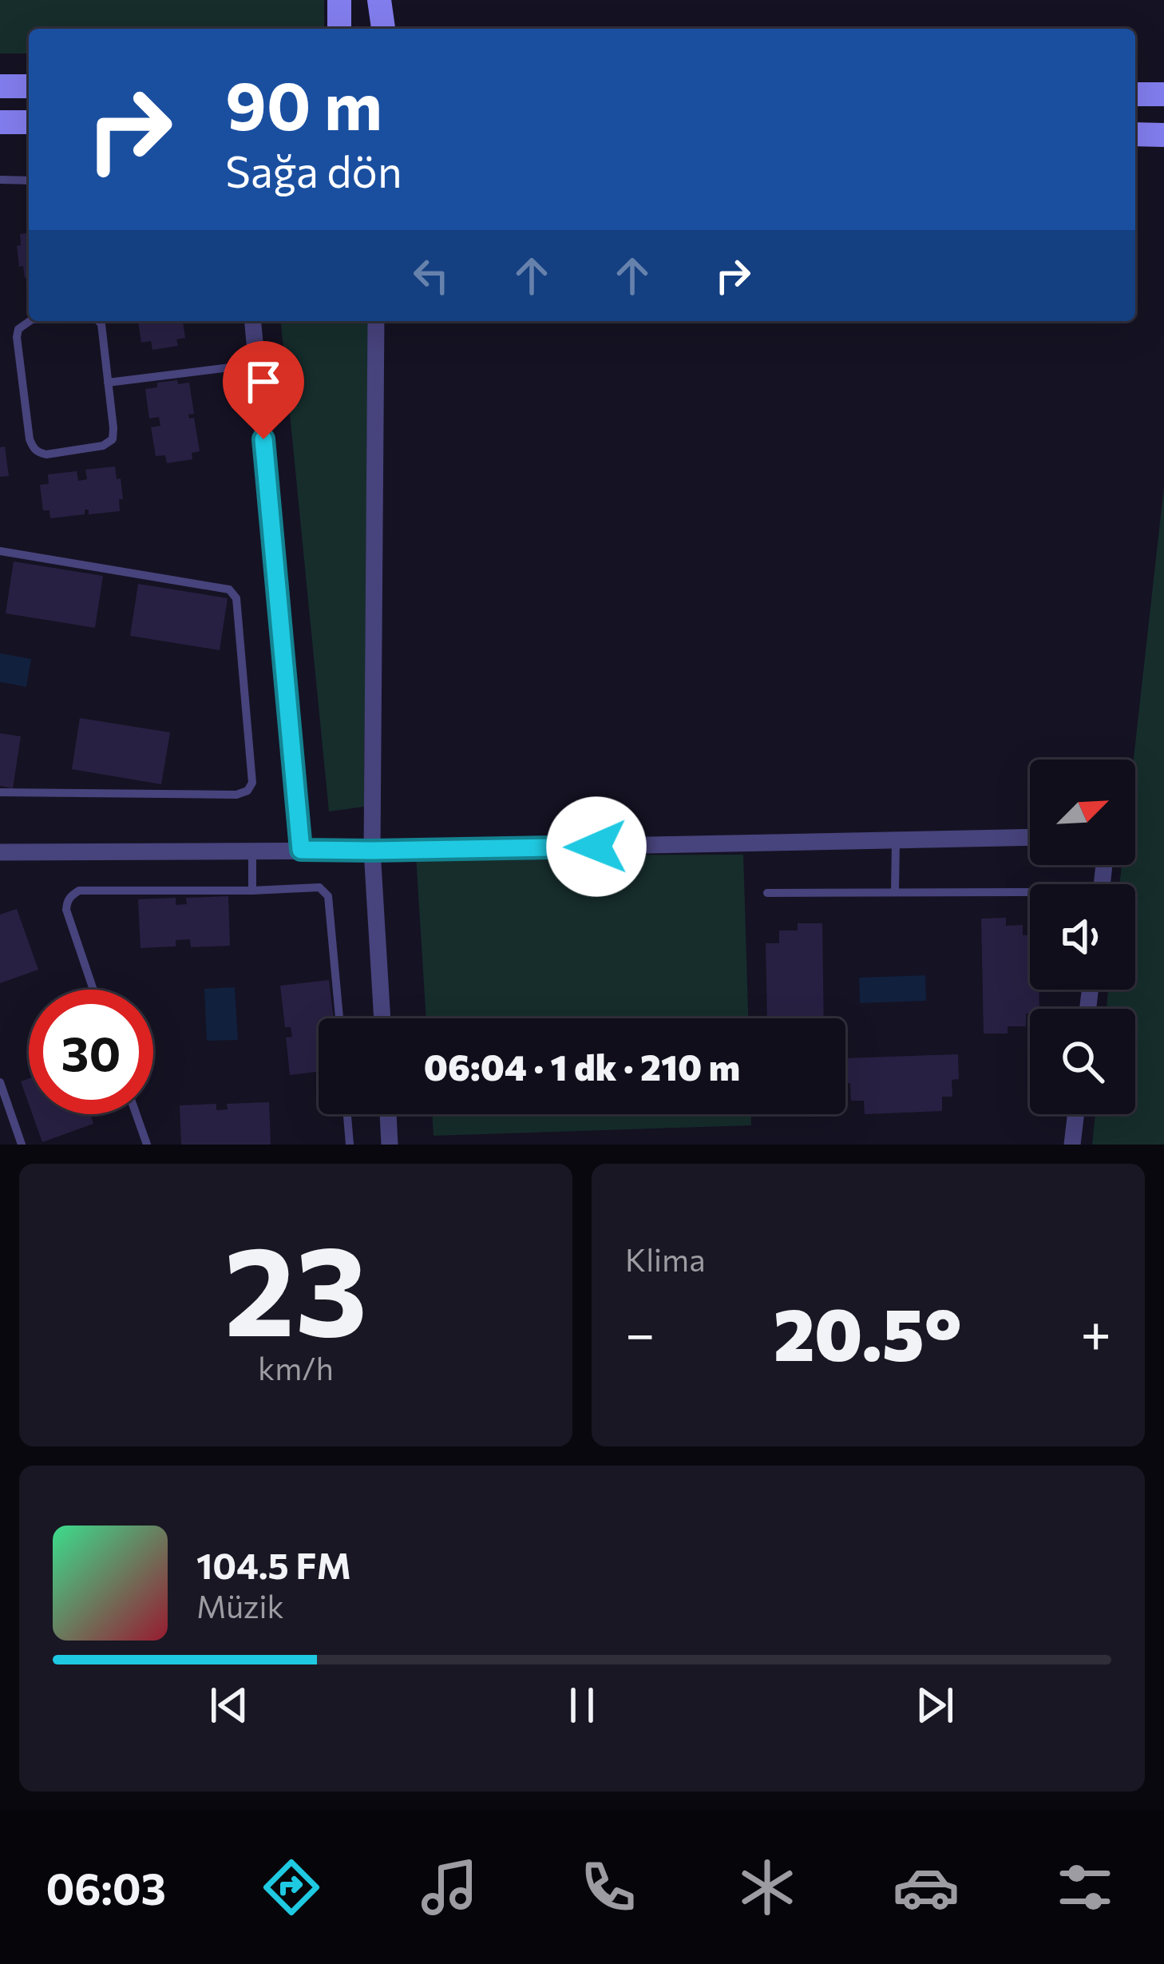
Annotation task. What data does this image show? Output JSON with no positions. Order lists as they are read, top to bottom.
{
  "north": "top right",
  "page": {
    "turn": ["90 m", "Sağa dön"],
    "limit": "30",
    "trip": "06:04 · 1 dk · 210 m",
    "tile": [
      ["23", "km/h"],
      "Klima"
    ],
    "heat": ["−", "20.5°", "+"],
    "song": ["104.5 FM", "Müzik"],
    "tabs": "06:03"
  }
}
